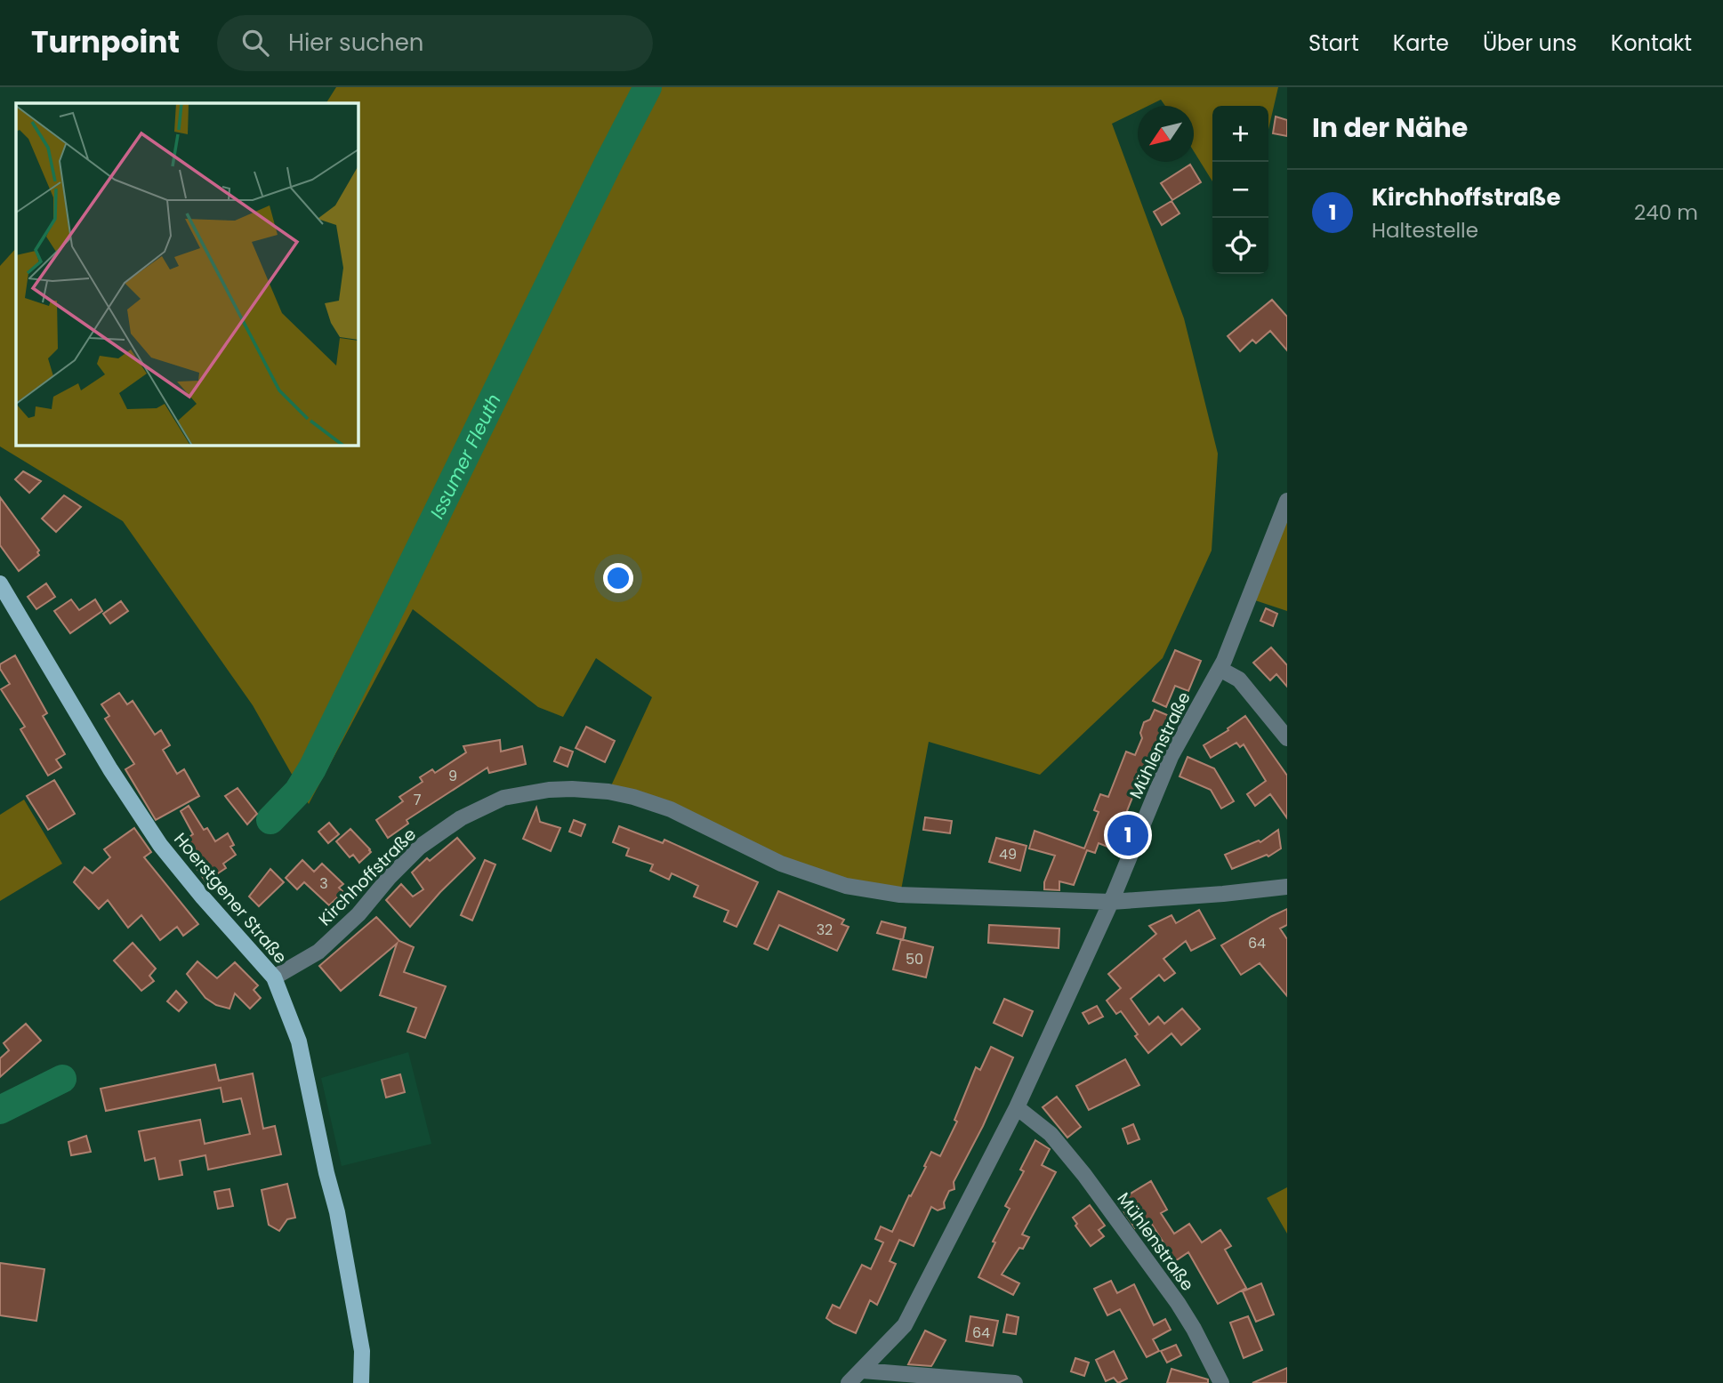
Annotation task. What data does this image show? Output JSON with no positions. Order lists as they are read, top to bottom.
{
  "streets": {
    "main road": ["Hoerstgener Straße"],
    "street": ["Mühlenstraße", "Kirchhoffstraße"]
  },
  "crossings": [
    ["Mühlenstraße", "Kirchhoffstraße"],
    ["Kirchhoffstraße", "Hoerstgener Straße"]
  ],
  "water": ["Issumer Fleuth"],
  "house_numbers": [
    "9",
    "7",
    "49",
    "3",
    "32",
    "64",
    "50",
    "64"
  ],
  "north": "bottom left",
  "page": {
    "header": "Turnpoint",
    "search": "Hier suchen",
    "nav": [
      "Start",
      "Karte",
      "Über uns",
      "Kontakt"
    ],
    "heading": "In der Nähe",
    "map_buttons": ["+", "−"],
    "list": [
      {
        "mark": "1",
        "name": "Kirchhoffstraße",
        "note": "Haltestelle",
        "value": "240 m"
      }
    ],
    "pins": "1"
  }
}
